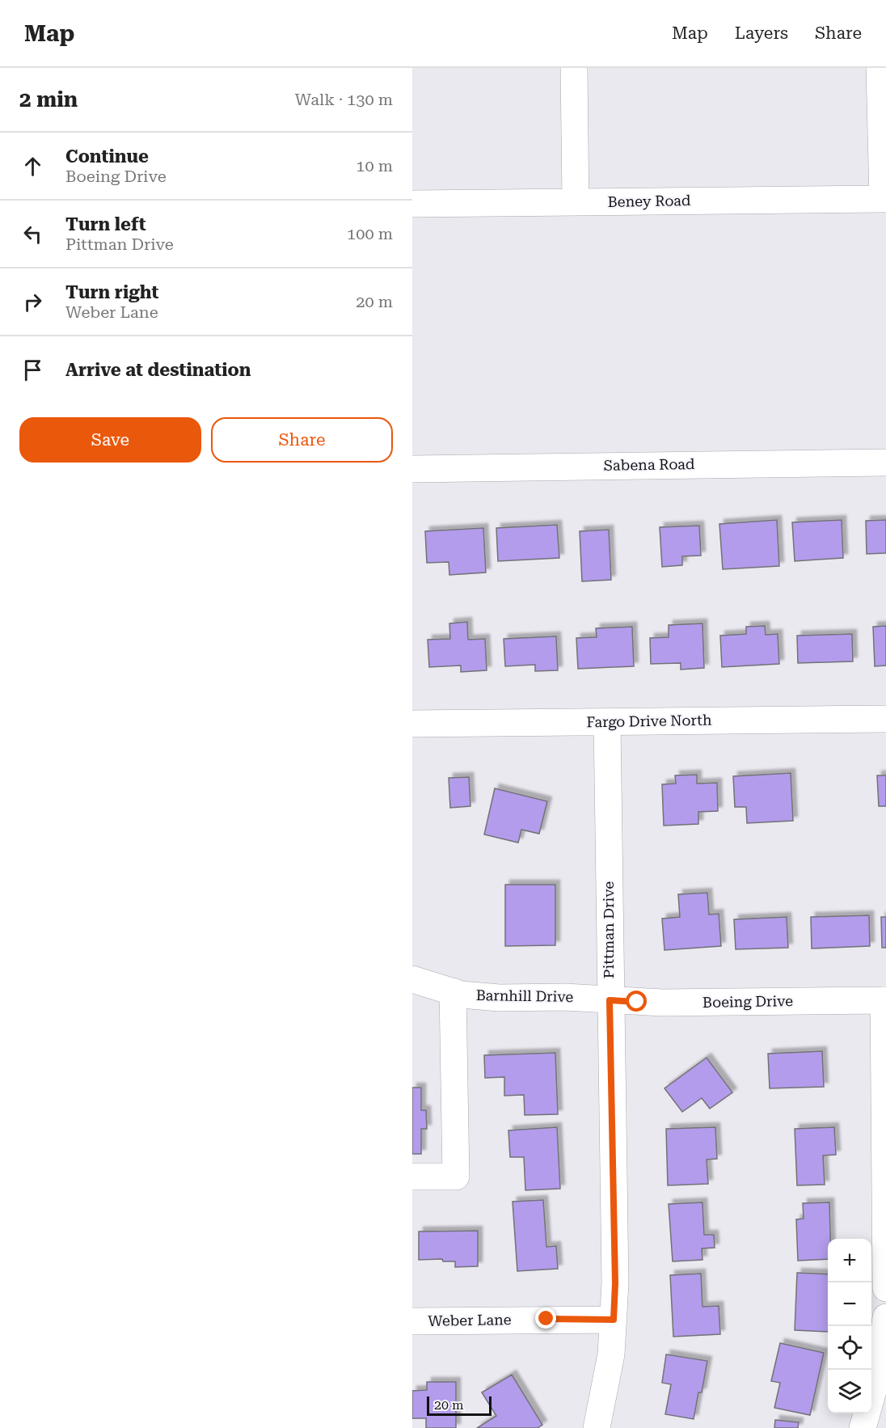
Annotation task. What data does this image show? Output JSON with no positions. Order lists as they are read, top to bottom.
{
  "streets": {
    "street": [
      "Beney Road",
      "Sabena Road",
      "Fargo Drive North",
      "Pittman Drive",
      "Barnhill Drive",
      "Boeing Drive",
      "Weber Lane"
    ]
  },
  "crossings": [
    ["Fargo Drive North", "Pittman Drive"],
    ["Pittman Drive", "Barnhill Drive"],
    ["Pittman Drive", "Boeing Drive"],
    ["Pittman Drive", "Weber Lane"],
    ["Barnhill Drive", "Boeing Drive"]
  ],
  "scale_bar": "20 m",
  "page": {
    "header": "Map",
    "nav": ["Map", "Layers", "Share"],
    "heading": ["2 min", "Walk · 130 m"],
    "list": [
      ["Continue", "Boeing Drive", "10 m"],
      ["Turn left", "Pittman Drive", "100 m"],
      ["Turn right", "Weber Lane", "20 m"],
      "Arrive at destination"
    ],
    "buttons": ["Save", "Share"],
    "map_buttons": ["+", "−"],
    "scale": "20 m"
  }
}
